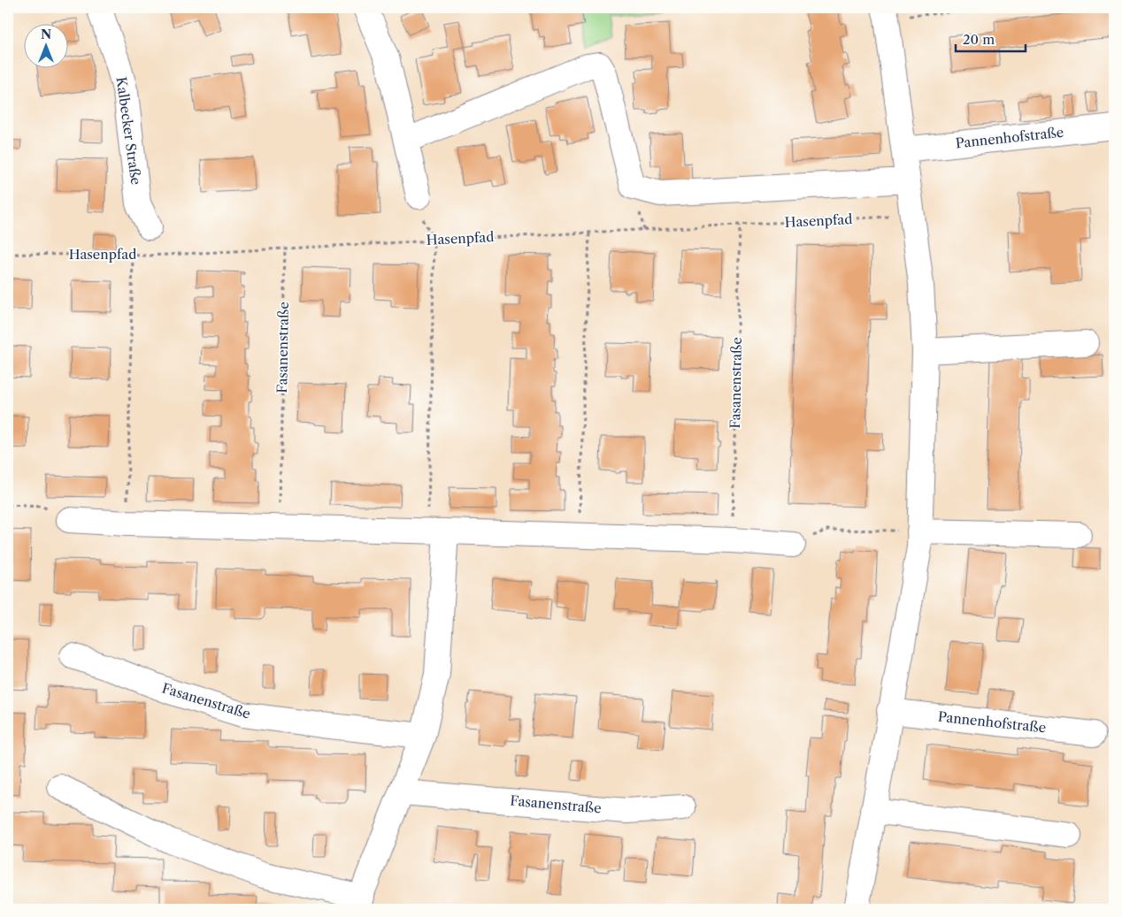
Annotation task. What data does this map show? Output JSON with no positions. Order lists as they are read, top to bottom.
{
  "streets": {
    "street": ["Kalbecker Straße", "Pannenhofstraße", "Fasanenstraße"],
    "path": ["Hasenpfad"]
  },
  "crossings": [
    ["Hasenpfad", "Fasanenstraße"]
  ],
  "scale_bar": "20 m",
  "north": "top"
}
